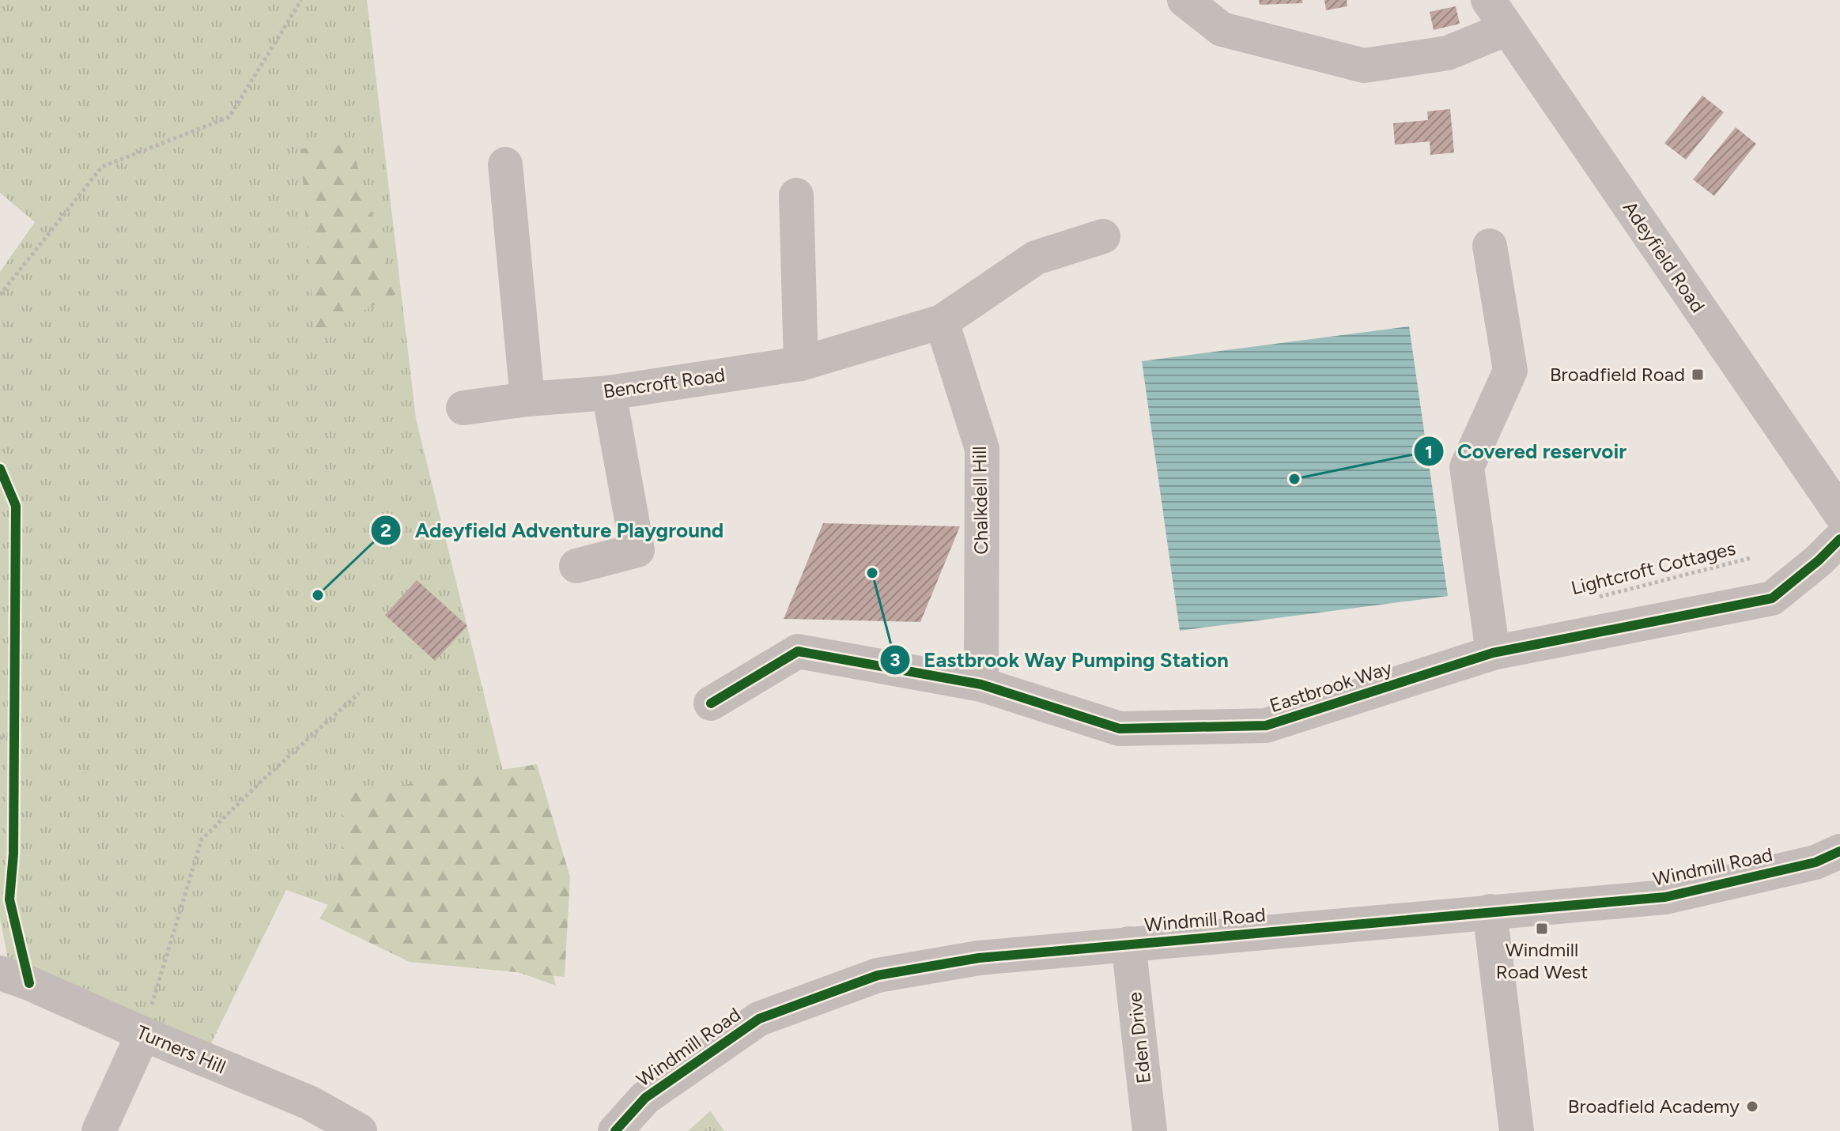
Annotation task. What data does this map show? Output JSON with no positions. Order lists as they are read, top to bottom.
{
  "streets": {
    "street": [
      "Adeyfield Road",
      "Bencroft Road",
      "Chalkdell Hill",
      "Eastbrook Way",
      "Windmill Road",
      "Eden Drive",
      "Turners Hill"
    ],
    "path": ["Lightcroft Cottages"]
  },
  "crossings": [
    ["Bencroft Road", "Chalkdell Hill"],
    ["Chalkdell Hill", "Eastbrook Way"],
    ["Windmill Road", "Eden Drive"]
  ],
  "places": {
    "transit": ["Broadfield Road", "Windmill Road West"],
    "other": [
      "Covered reservoir",
      "Eastbrook Way Pumping Station",
      "Adeyfield Adventure Playground",
      "Broadfield Academy"
    ]
  }
}
